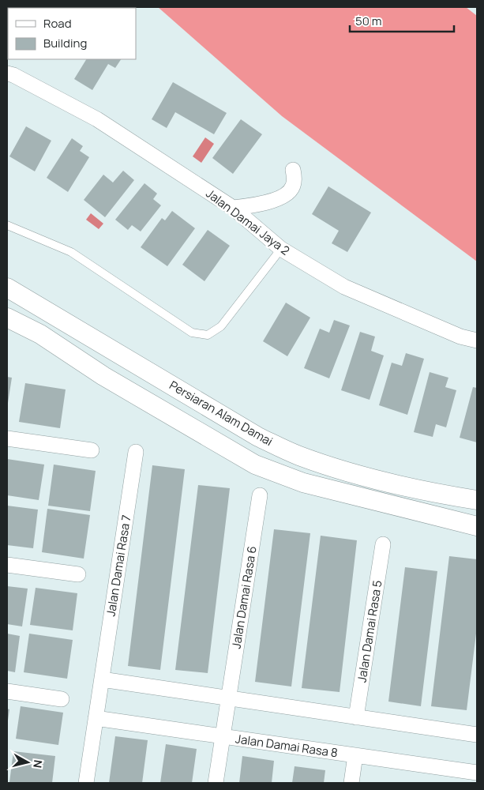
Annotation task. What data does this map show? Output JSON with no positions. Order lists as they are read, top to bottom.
{
  "streets": {
    "street": [
      "Jalan Damai Jaya 2",
      "Persiaran Alam Damai",
      "Jalan Damai Rasa 7",
      "Jalan Damai Rasa 6",
      "Jalan Damai Rasa 5",
      "Jalan Damai Rasa 8"
    ]
  },
  "crossings": [
    ["Jalan Damai Rasa 7", "Jalan Damai Rasa 8"],
    ["Jalan Damai Rasa 6", "Jalan Damai Rasa 8"]
  ],
  "legend": ["Road", "Building"],
  "scale_bar": "50 m",
  "north": "right"
}
